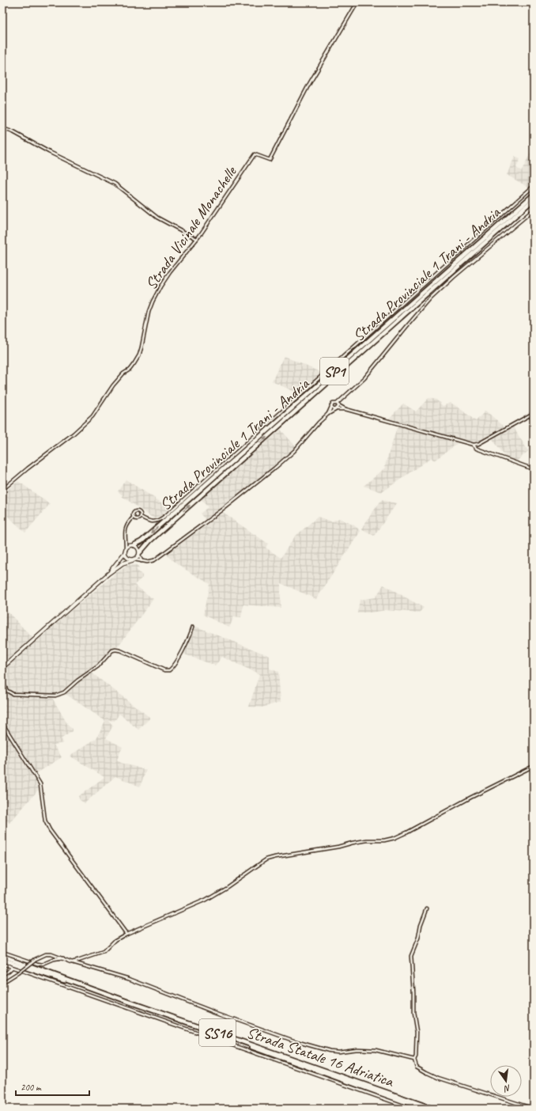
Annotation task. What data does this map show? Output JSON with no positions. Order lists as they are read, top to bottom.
{
  "streets": {
    "highway": [
      "Strada Provinciale 1 Trani - Andria",
      "SP1",
      "SS16",
      "Strada Statale 16 Adriatica"
    ],
    "street": ["Strada Vicinale Monachelle"]
  },
  "scale_bar": "200 m",
  "north": "bottom"
}
